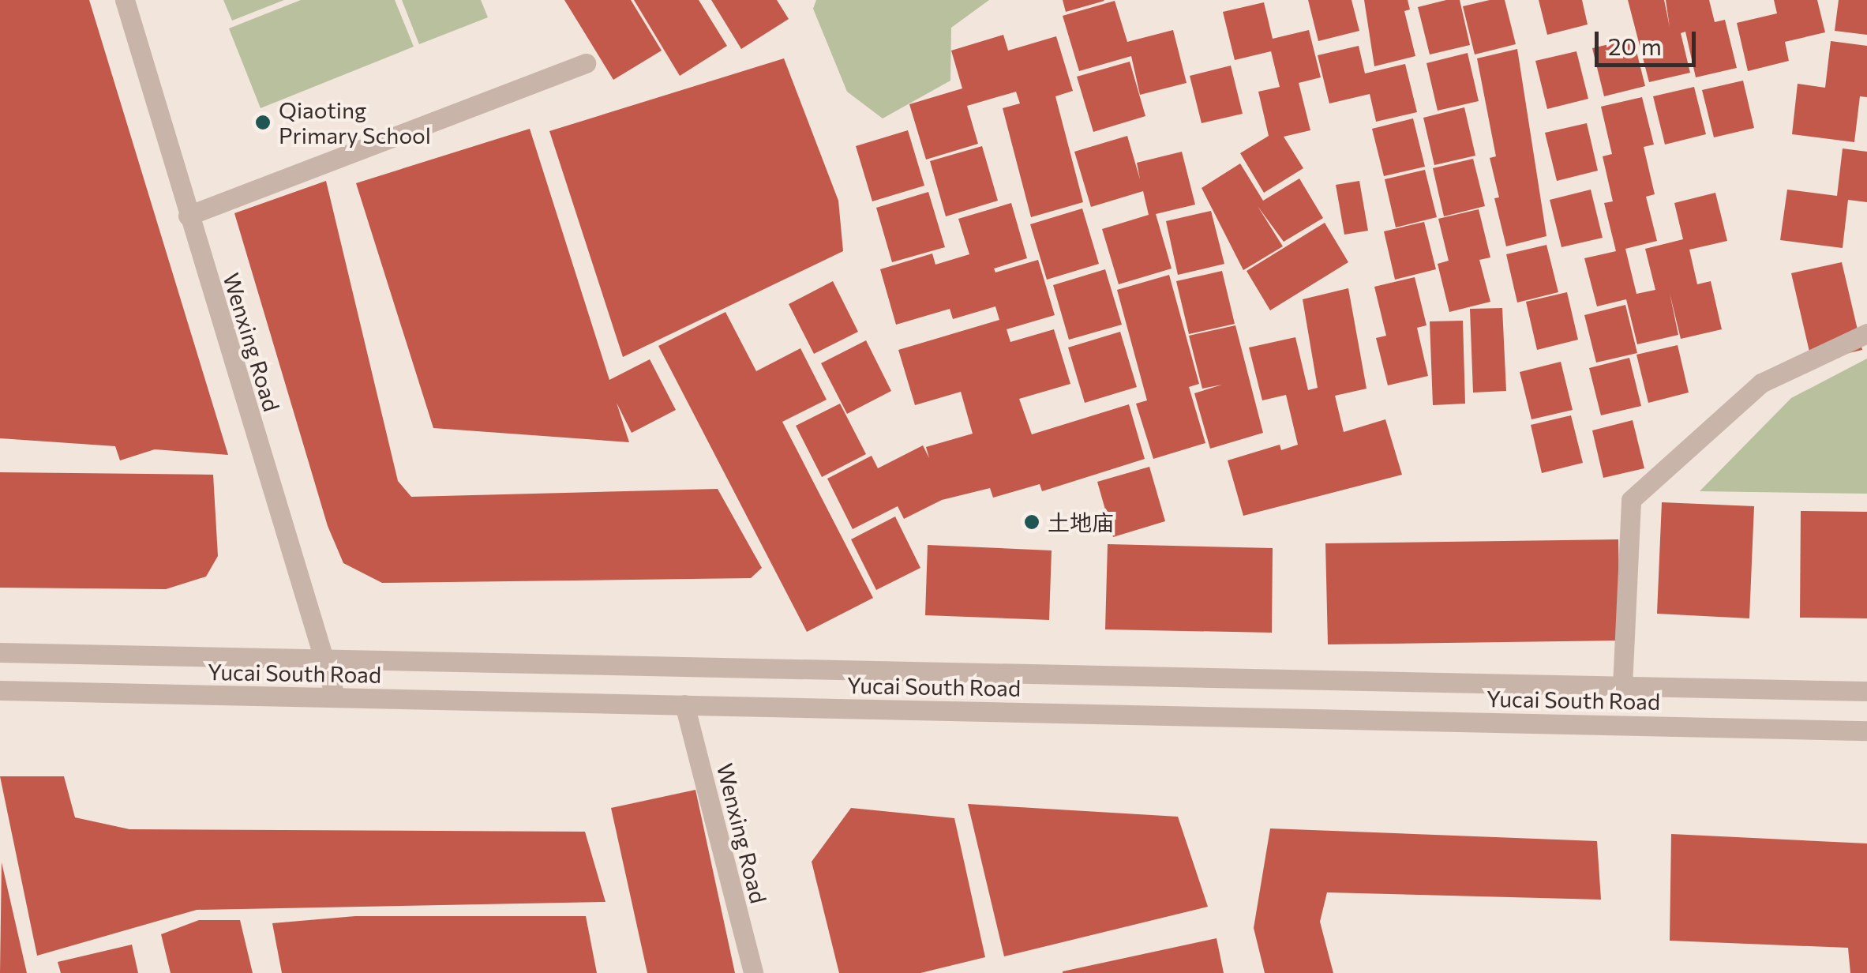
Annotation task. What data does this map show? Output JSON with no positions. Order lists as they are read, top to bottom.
{
  "streets": {
    "street": ["Wenxing Road", "Yucai South Road"]
  },
  "crossings": [
    ["Wenxing Road", "Yucai South Road"]
  ],
  "places": ["Qiaoting Primary School", "土地庙"],
  "scale_bar": "20 m"
}
